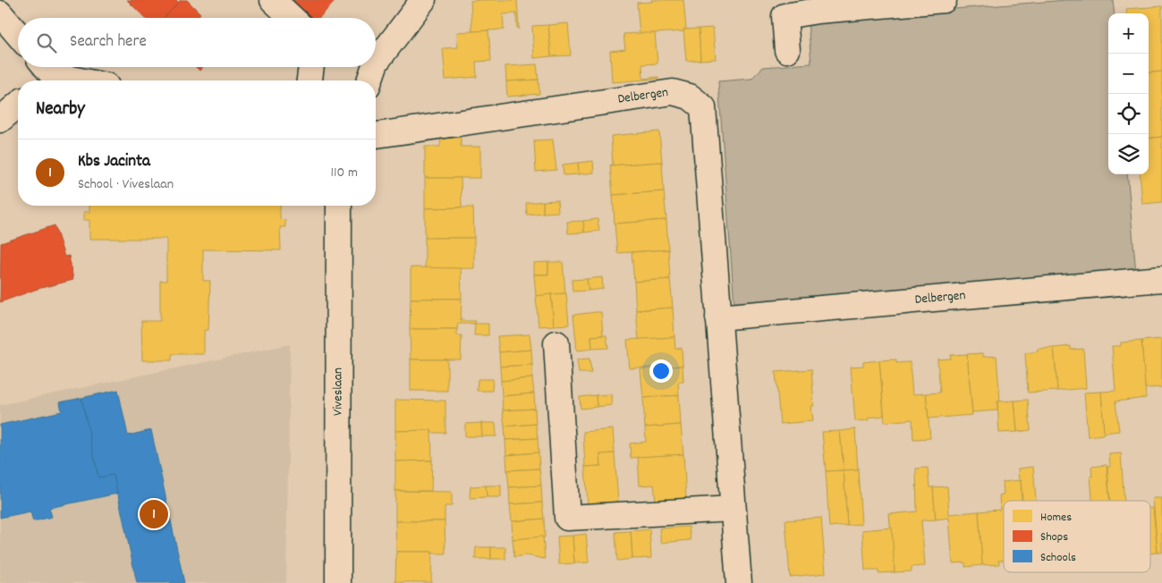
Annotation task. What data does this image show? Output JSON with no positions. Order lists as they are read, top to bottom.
{
  "streets": {
    "street": ["Delbergen", "Viveslaan"]
  },
  "legend": ["Homes", "Shops", "Schools"],
  "page": {
    "map_buttons": ["+", "−"],
    "search": "Search here",
    "heading": "Nearby",
    "list": [
      {
        "mark": "1",
        "name": "Kbs Jacinta",
        "note": "School · Viveslaan",
        "value": "110 m"
      }
    ],
    "pins": "1"
  }
}
